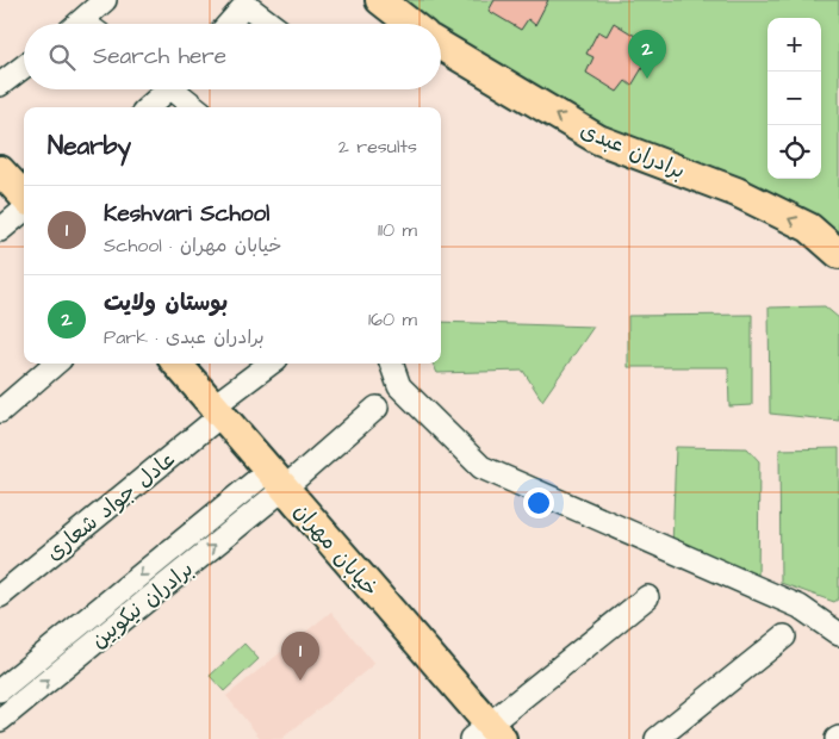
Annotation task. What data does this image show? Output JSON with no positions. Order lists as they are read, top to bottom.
{
  "streets": {
    "main road": ["برادران عبدی", "خیابان مهران"],
    "street": ["عادل جواد شعاری", "برادران نیکوبین"]
  },
  "crossings": [
    ["عادل جواد شعاری", "خیابان مهران"],
    ["خیابان مهران", "برادران نیکوبین"]
  ],
  "one_way": ["برادران عبدی"],
  "page": {
    "map_buttons": ["+", "−"],
    "search": "Search here",
    "pins": ["2", "1"],
    "heading": ["Nearby", "2 results"],
    "list": [
      {
        "mark": "1",
        "name": "Keshvari School",
        "note": "School · خیابان مهران",
        "value": "110 m"
      },
      {
        "mark": "2",
        "name": "بوستان ولایت",
        "note": "Park · برادران عبدی",
        "value": "160 m"
      }
    ]
  }
}
